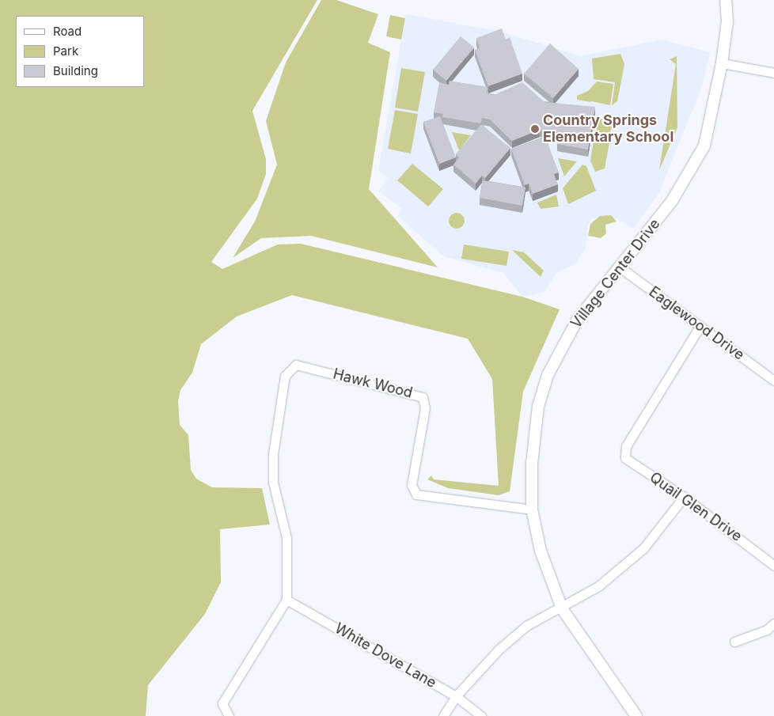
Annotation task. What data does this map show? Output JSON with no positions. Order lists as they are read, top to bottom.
{
  "streets": {
    "street": [
      "Village Center Drive",
      "Eaglewood Drive",
      "Hawk Wood",
      "Quail Glen Drive",
      "White Dove Lane"
    ]
  },
  "crossings": [
    ["Village Center Drive", "Eaglewood Drive"],
    ["Village Center Drive", "Hawk Wood"],
    ["Eaglewood Drive", "Quail Glen Drive"],
    ["Hawk Wood", "White Dove Lane"]
  ],
  "places": ["Country Springs Elementary School"],
  "legend": ["Road", "Park", "Building"]
}
